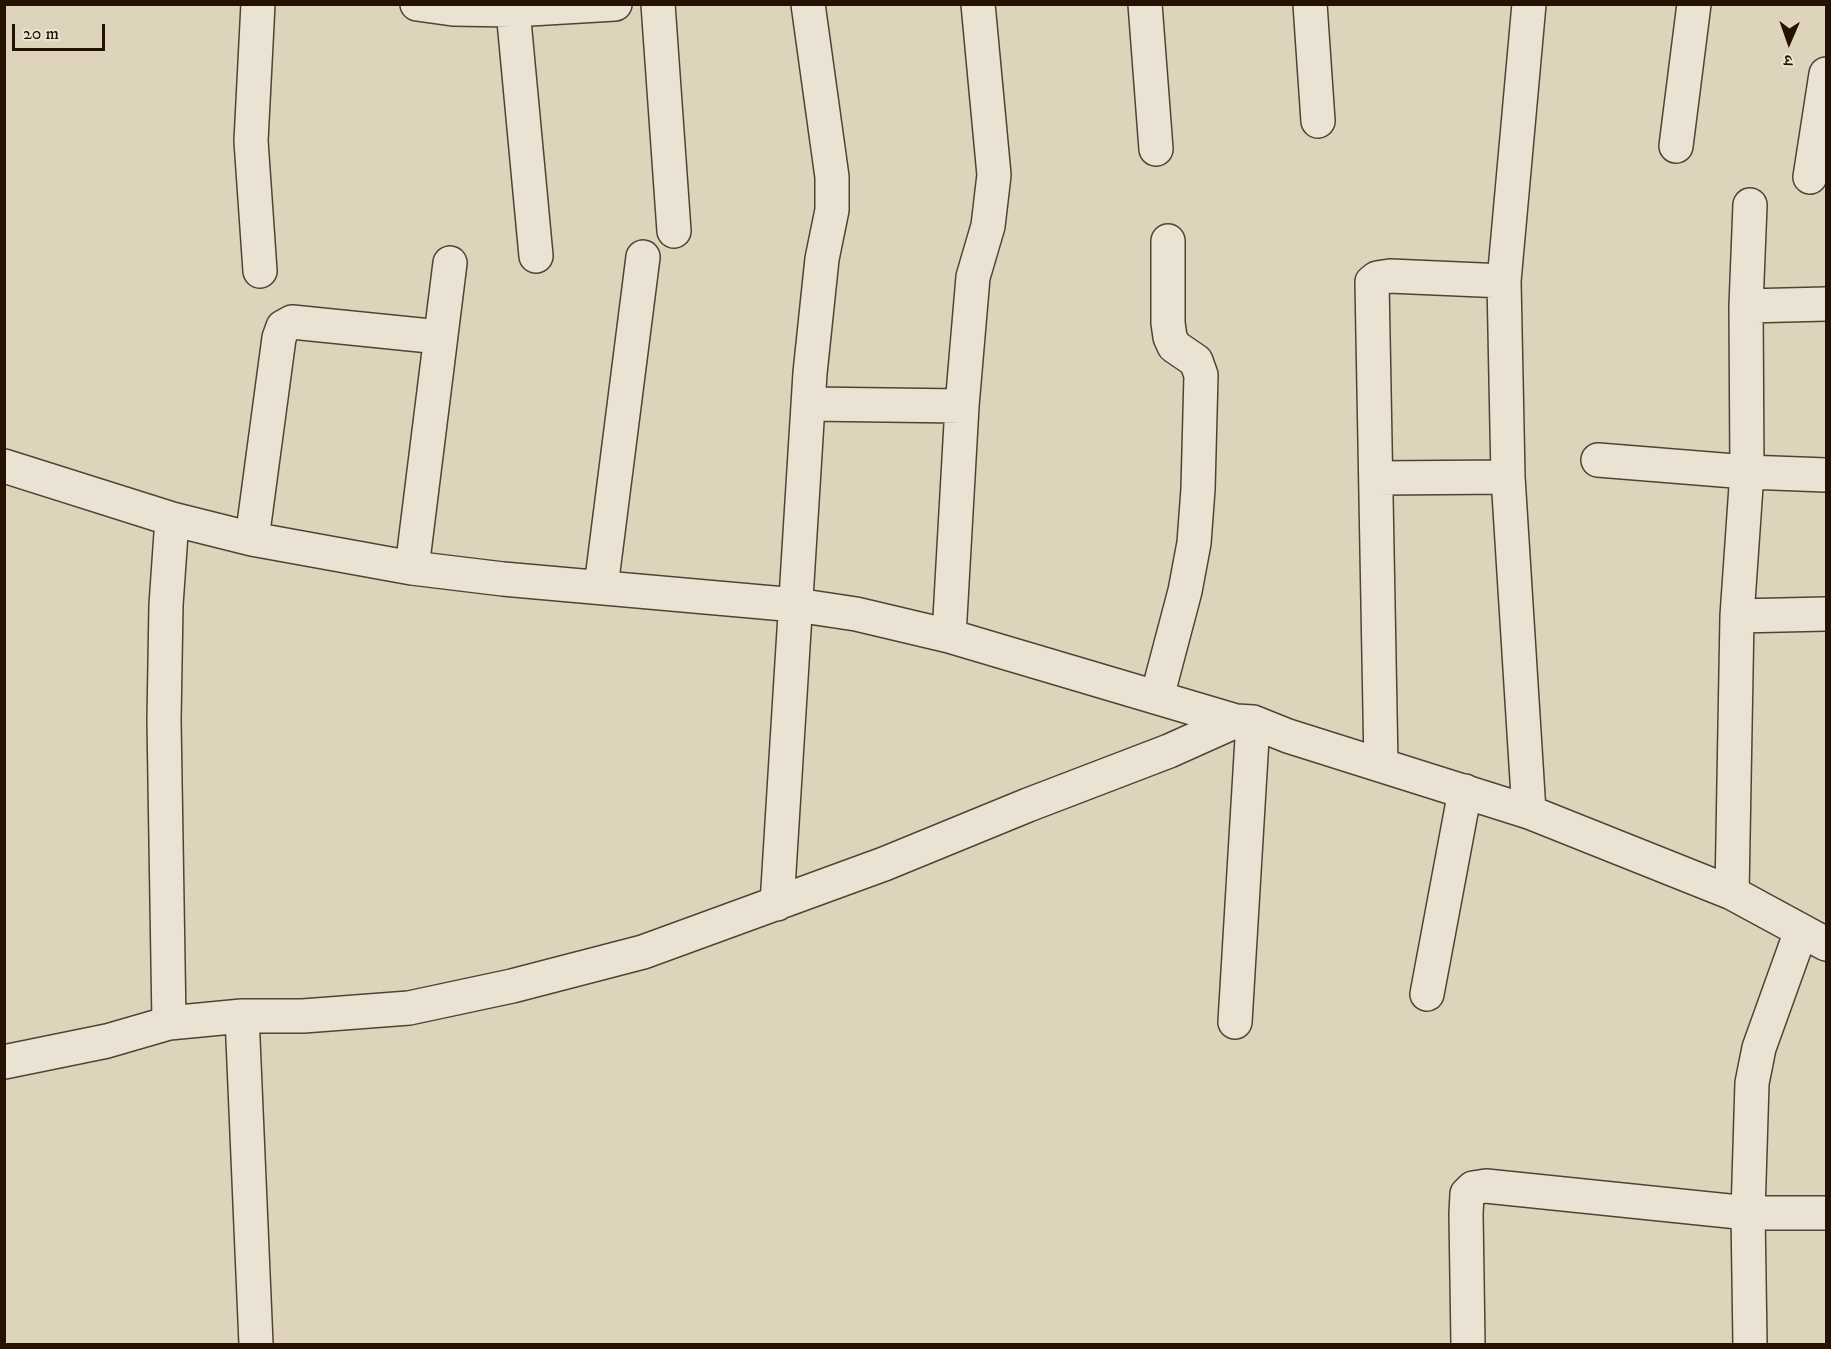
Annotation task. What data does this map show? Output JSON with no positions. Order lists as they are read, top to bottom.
{
  "scale_bar": "20 m",
  "north": "bottom"
}
